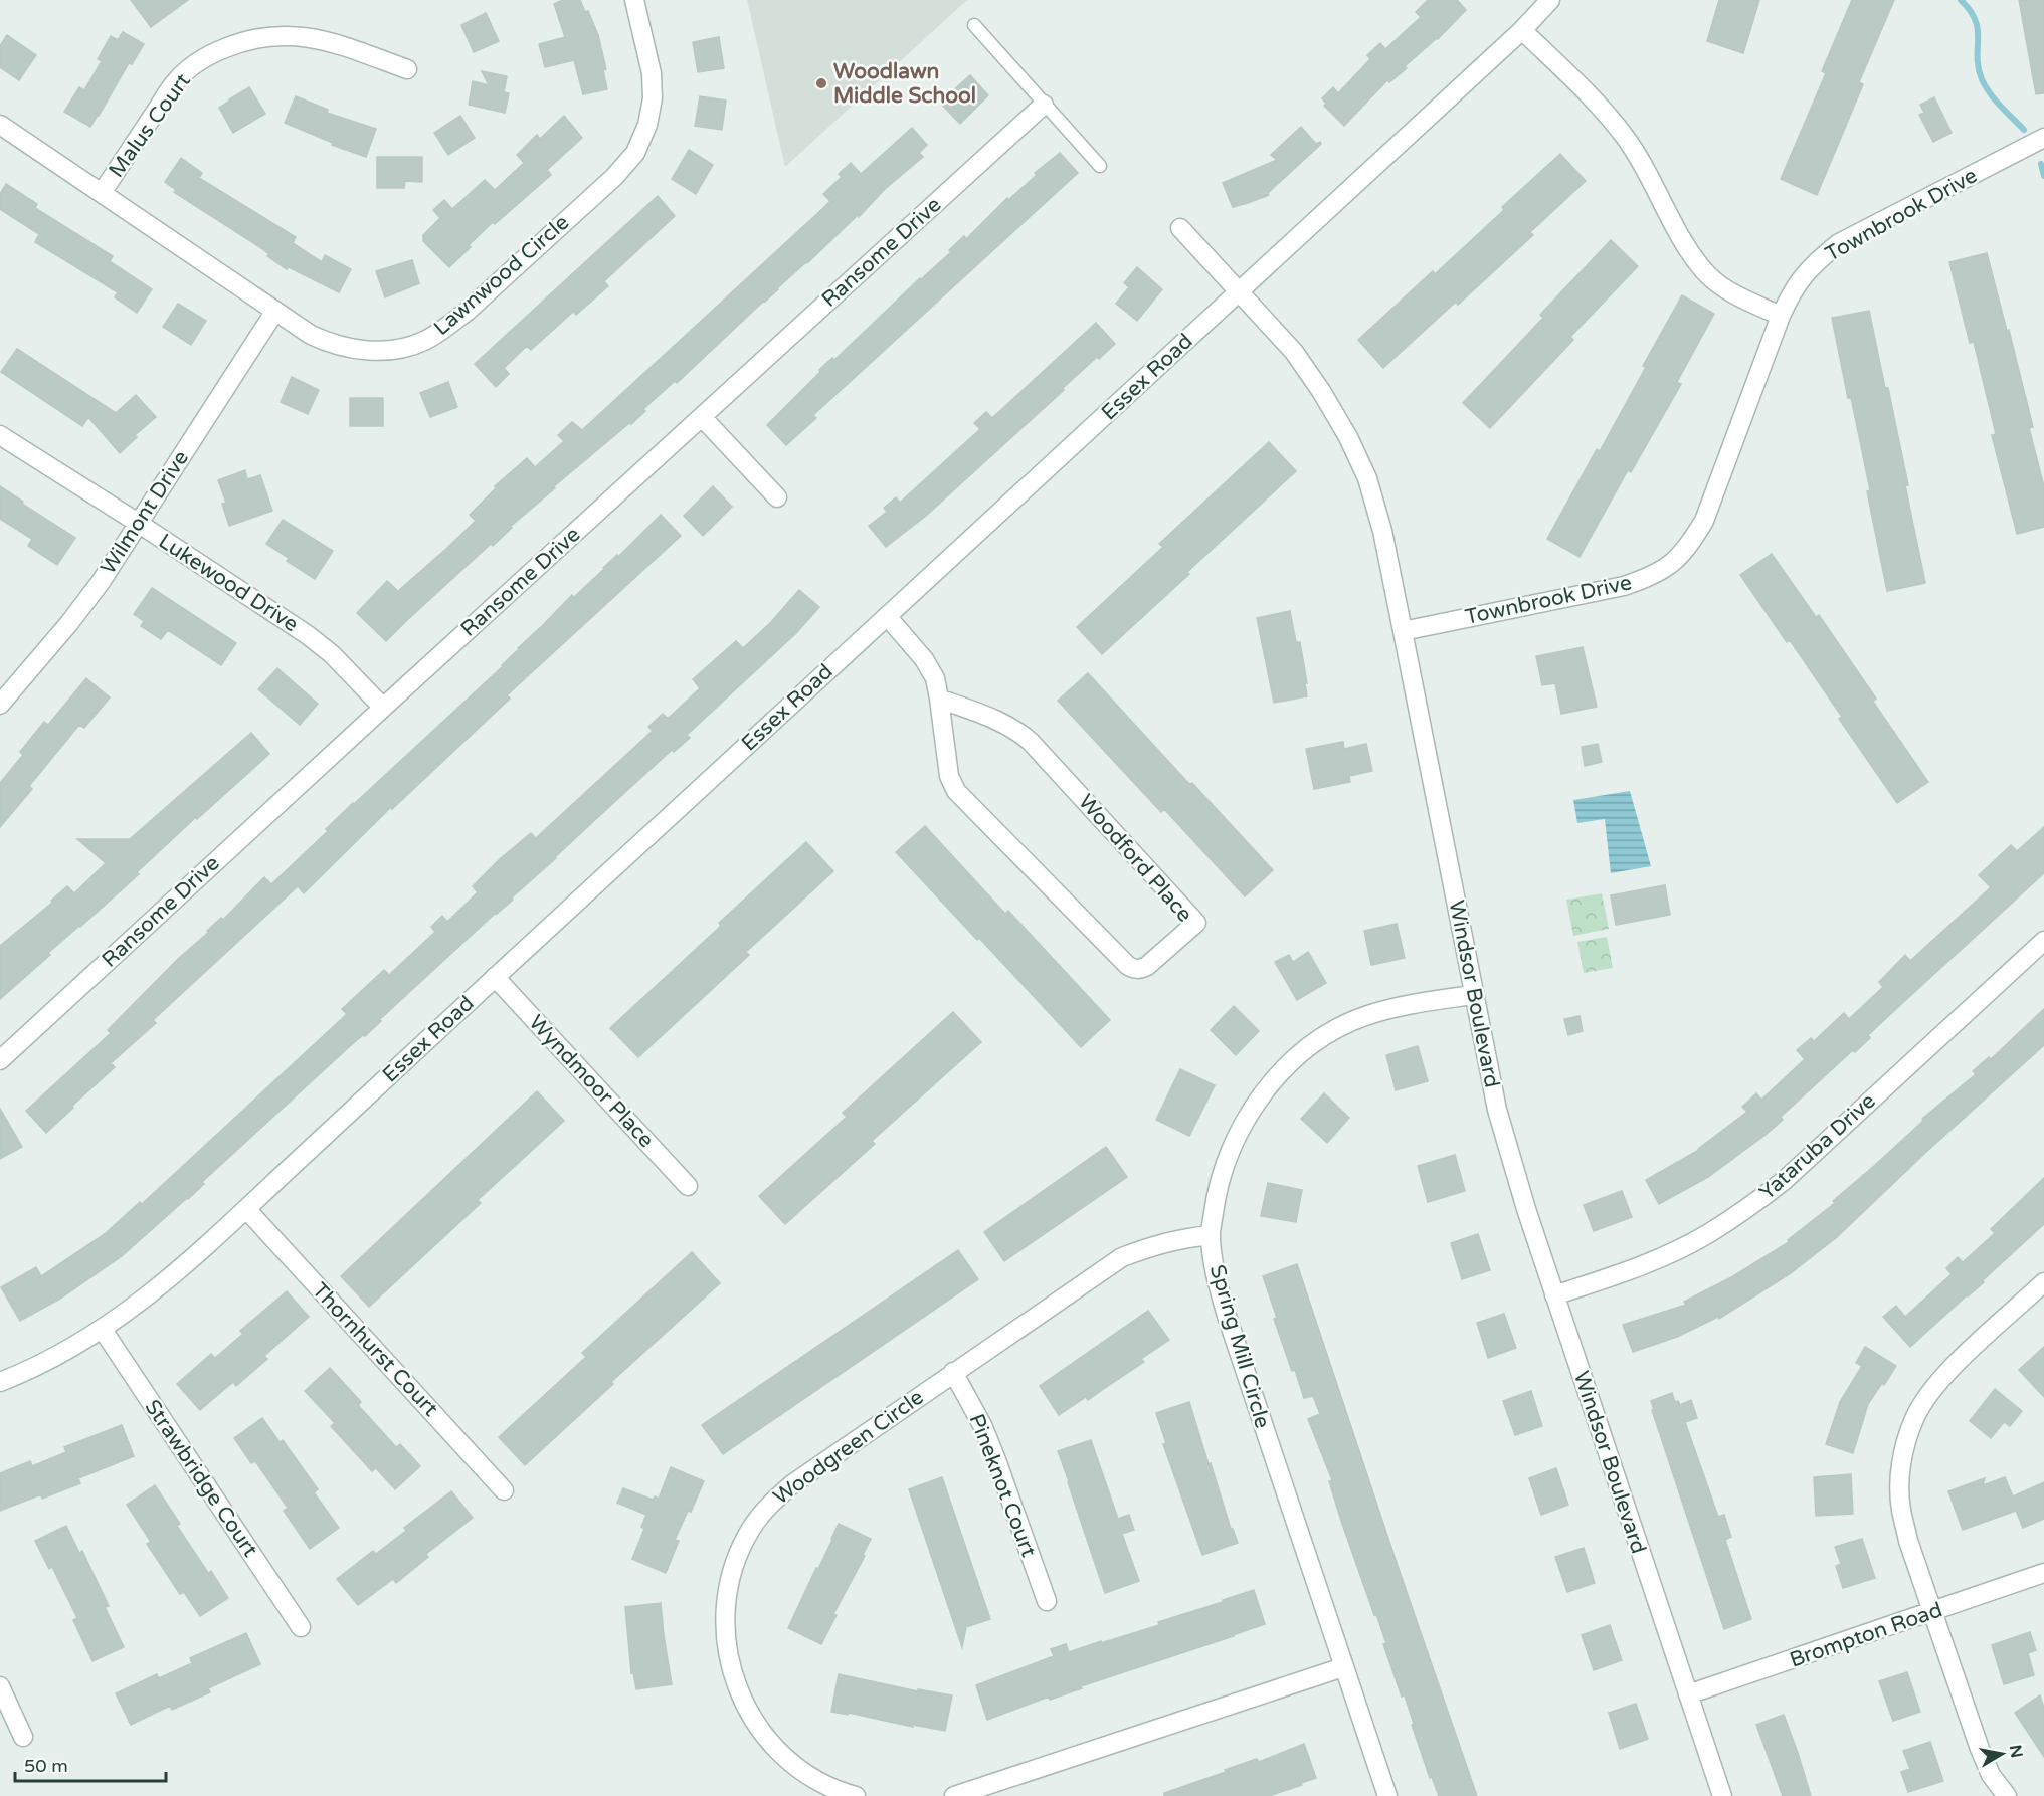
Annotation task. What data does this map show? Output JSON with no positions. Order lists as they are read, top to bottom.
{
  "streets": {
    "street": [
      "Malus Court",
      "Townbrook Drive",
      "Ransome Drive",
      "Lawnwood Circle",
      "Essex Road",
      "Wilmont Drive",
      "Lukewood Drive",
      "Woodford Place",
      "Windsor Boulevard",
      "Wyndmoor Place",
      "Yataruba Drive",
      "Spring Mill Circle",
      "Thornhurst Court",
      "Woodgreen Circle",
      "Strawbridge Court",
      "Pineknot Court",
      "Brompton Road"
    ]
  },
  "crossings": [
    ["Malus Court", "Lawnwood Circle"],
    ["Townbrook Drive", "Windsor Boulevard"],
    ["Ransome Drive", "Lukewood Drive"],
    ["Lawnwood Circle", "Wilmont Drive"],
    ["Essex Road", "Woodford Place"],
    ["Essex Road", "Windsor Boulevard"],
    ["Essex Road", "Wyndmoor Place"],
    ["Essex Road", "Thornhurst Court"],
    ["Essex Road", "Strawbridge Court"],
    ["Wilmont Drive", "Lukewood Drive"],
    ["Windsor Boulevard", "Yataruba Drive"],
    ["Windsor Boulevard", "Spring Mill Circle"],
    ["Windsor Boulevard", "Brompton Road"],
    ["Spring Mill Circle", "Woodgreen Circle"],
    ["Woodgreen Circle", "Pineknot Court"]
  ],
  "places": ["Woodlawn Middle School"],
  "scale_bar": "50 m",
  "north": "right"
}
